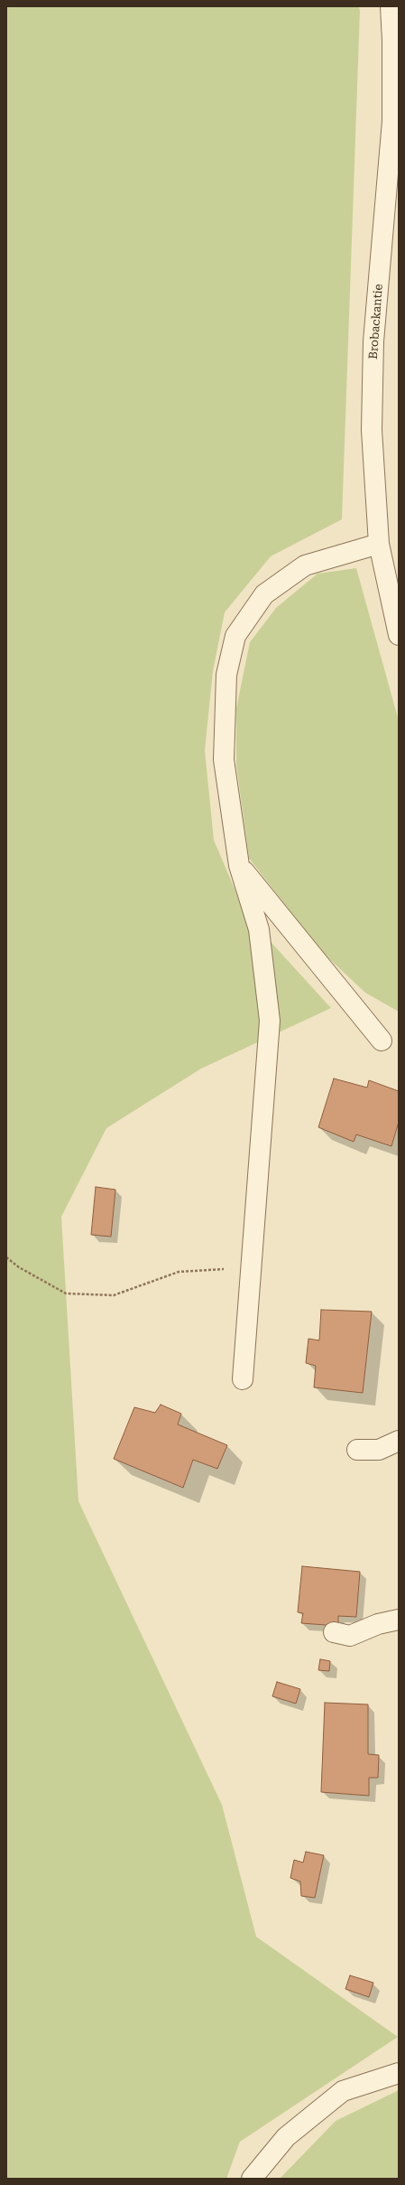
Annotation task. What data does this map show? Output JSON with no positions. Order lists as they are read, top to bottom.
{
  "streets": {
    "street": ["Brobackantie"]
  }
}
